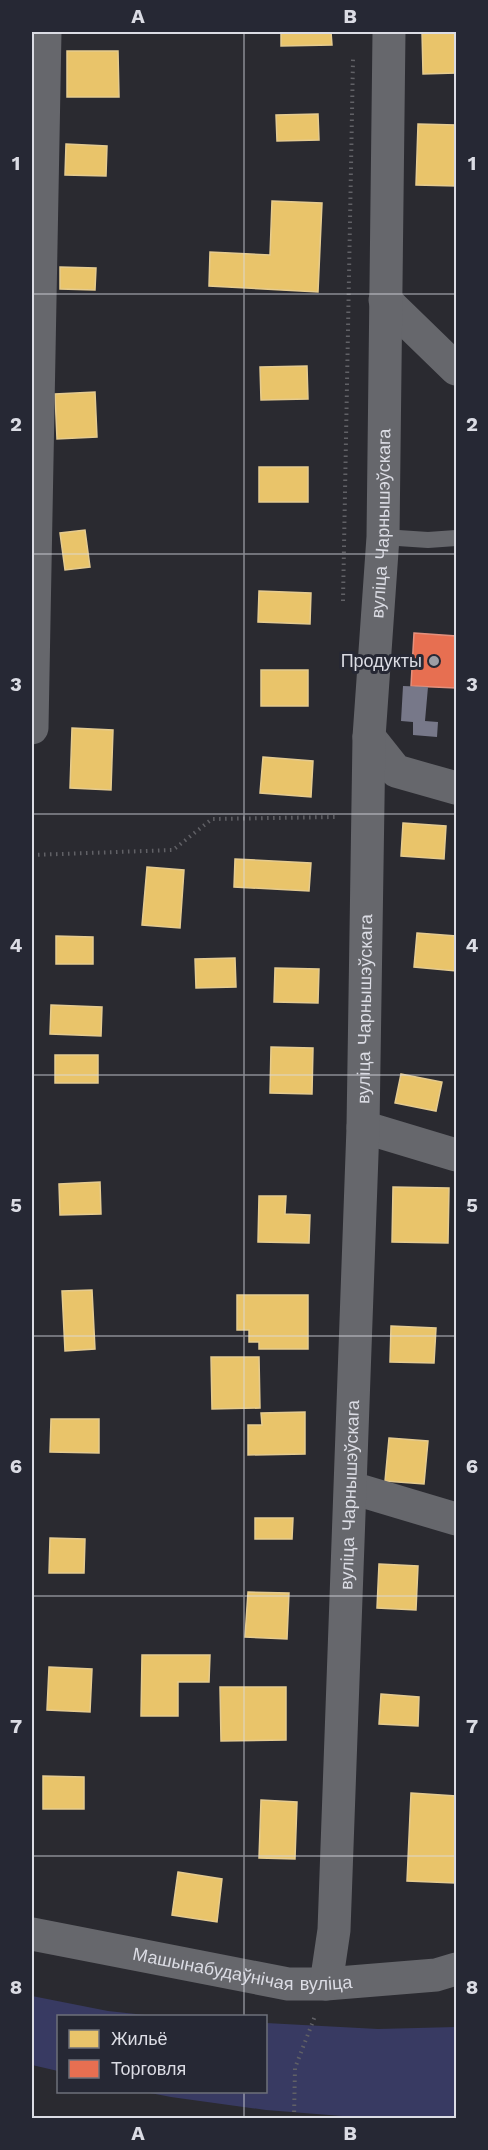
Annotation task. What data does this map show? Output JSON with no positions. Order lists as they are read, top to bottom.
{
  "streets": {
    "street": ["вуліца Чарнышэўскага", "Машынабудаўнічая вуліца"]
  },
  "crossings": [
    ["вуліца Чарнышэўскага", "Машынабудаўнічая вуліца"]
  ],
  "places": ["Продукты"],
  "legend": ["Жильё", "Торговля"],
  "grid": {
    "columns": ["A", "B"],
    "rows": [
      "1",
      "2",
      "3",
      "4",
      "5",
      "6",
      "7",
      "8"
    ]
  }
}
